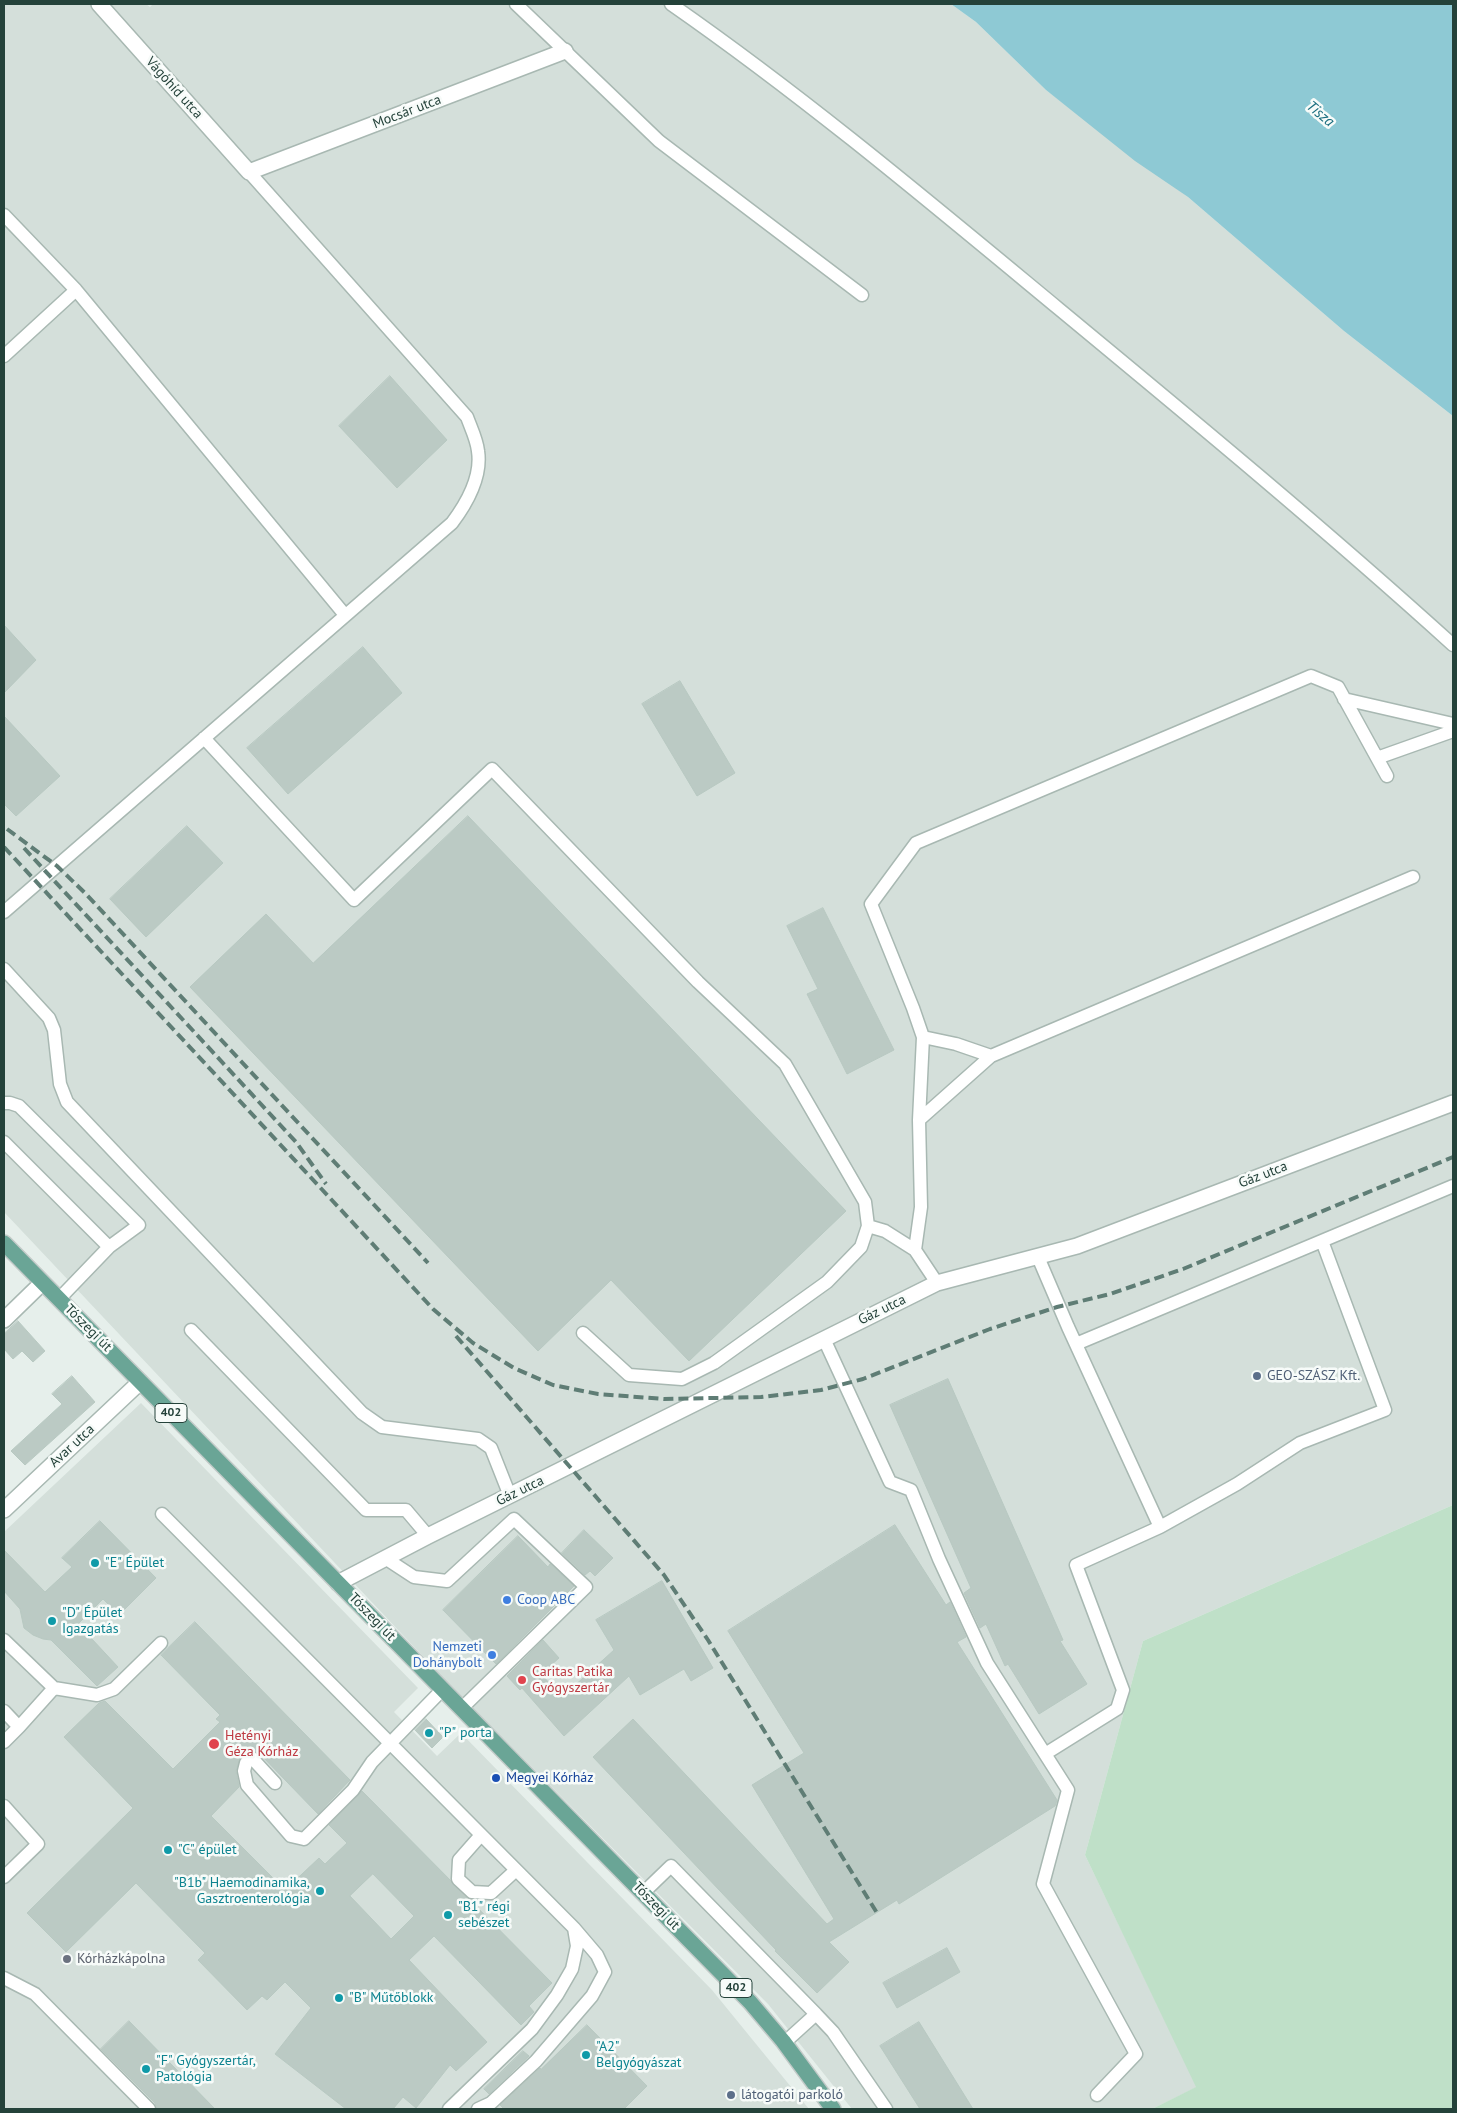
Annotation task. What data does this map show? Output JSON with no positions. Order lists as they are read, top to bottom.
{
  "streets": {
    "main road": ["Tószegi út", "402"],
    "street": [
      "Vágóhíd utca",
      "Mocsár utca",
      "Gáz utca",
      "Avar utca"
    ]
  },
  "crossings": [
    ["Vágóhíd utca", "Mocsár utca"],
    ["Gáz utca", "Tószegi út"],
    ["Tószegi út", "Avar utca"]
  ],
  "water": ["Tisza"],
  "places": [
    "GEO-SZÁSZ Kft.",
    "\"E\" Épület",
    "Coop ABC",
    "\"D\" Épület Igazgatás",
    "Nemzeti Dohánybolt",
    "Caritas Patika Gyógyszertár",
    "\"P\" porta",
    "Hetényi Géza Kórház",
    "Megyei Kórház",
    "\"C\" épület",
    "\"B1b\" Haemodinamika, Gasztroenterológia",
    "\"B1\" régi sebészet",
    "Kórházkápolna",
    "\"B\" Műtőblokk",
    "\"A2\" Belgyógyászat",
    "\"F\" Gyógyszertár, Patológia",
    "látogatói parkoló"
  ]
}
